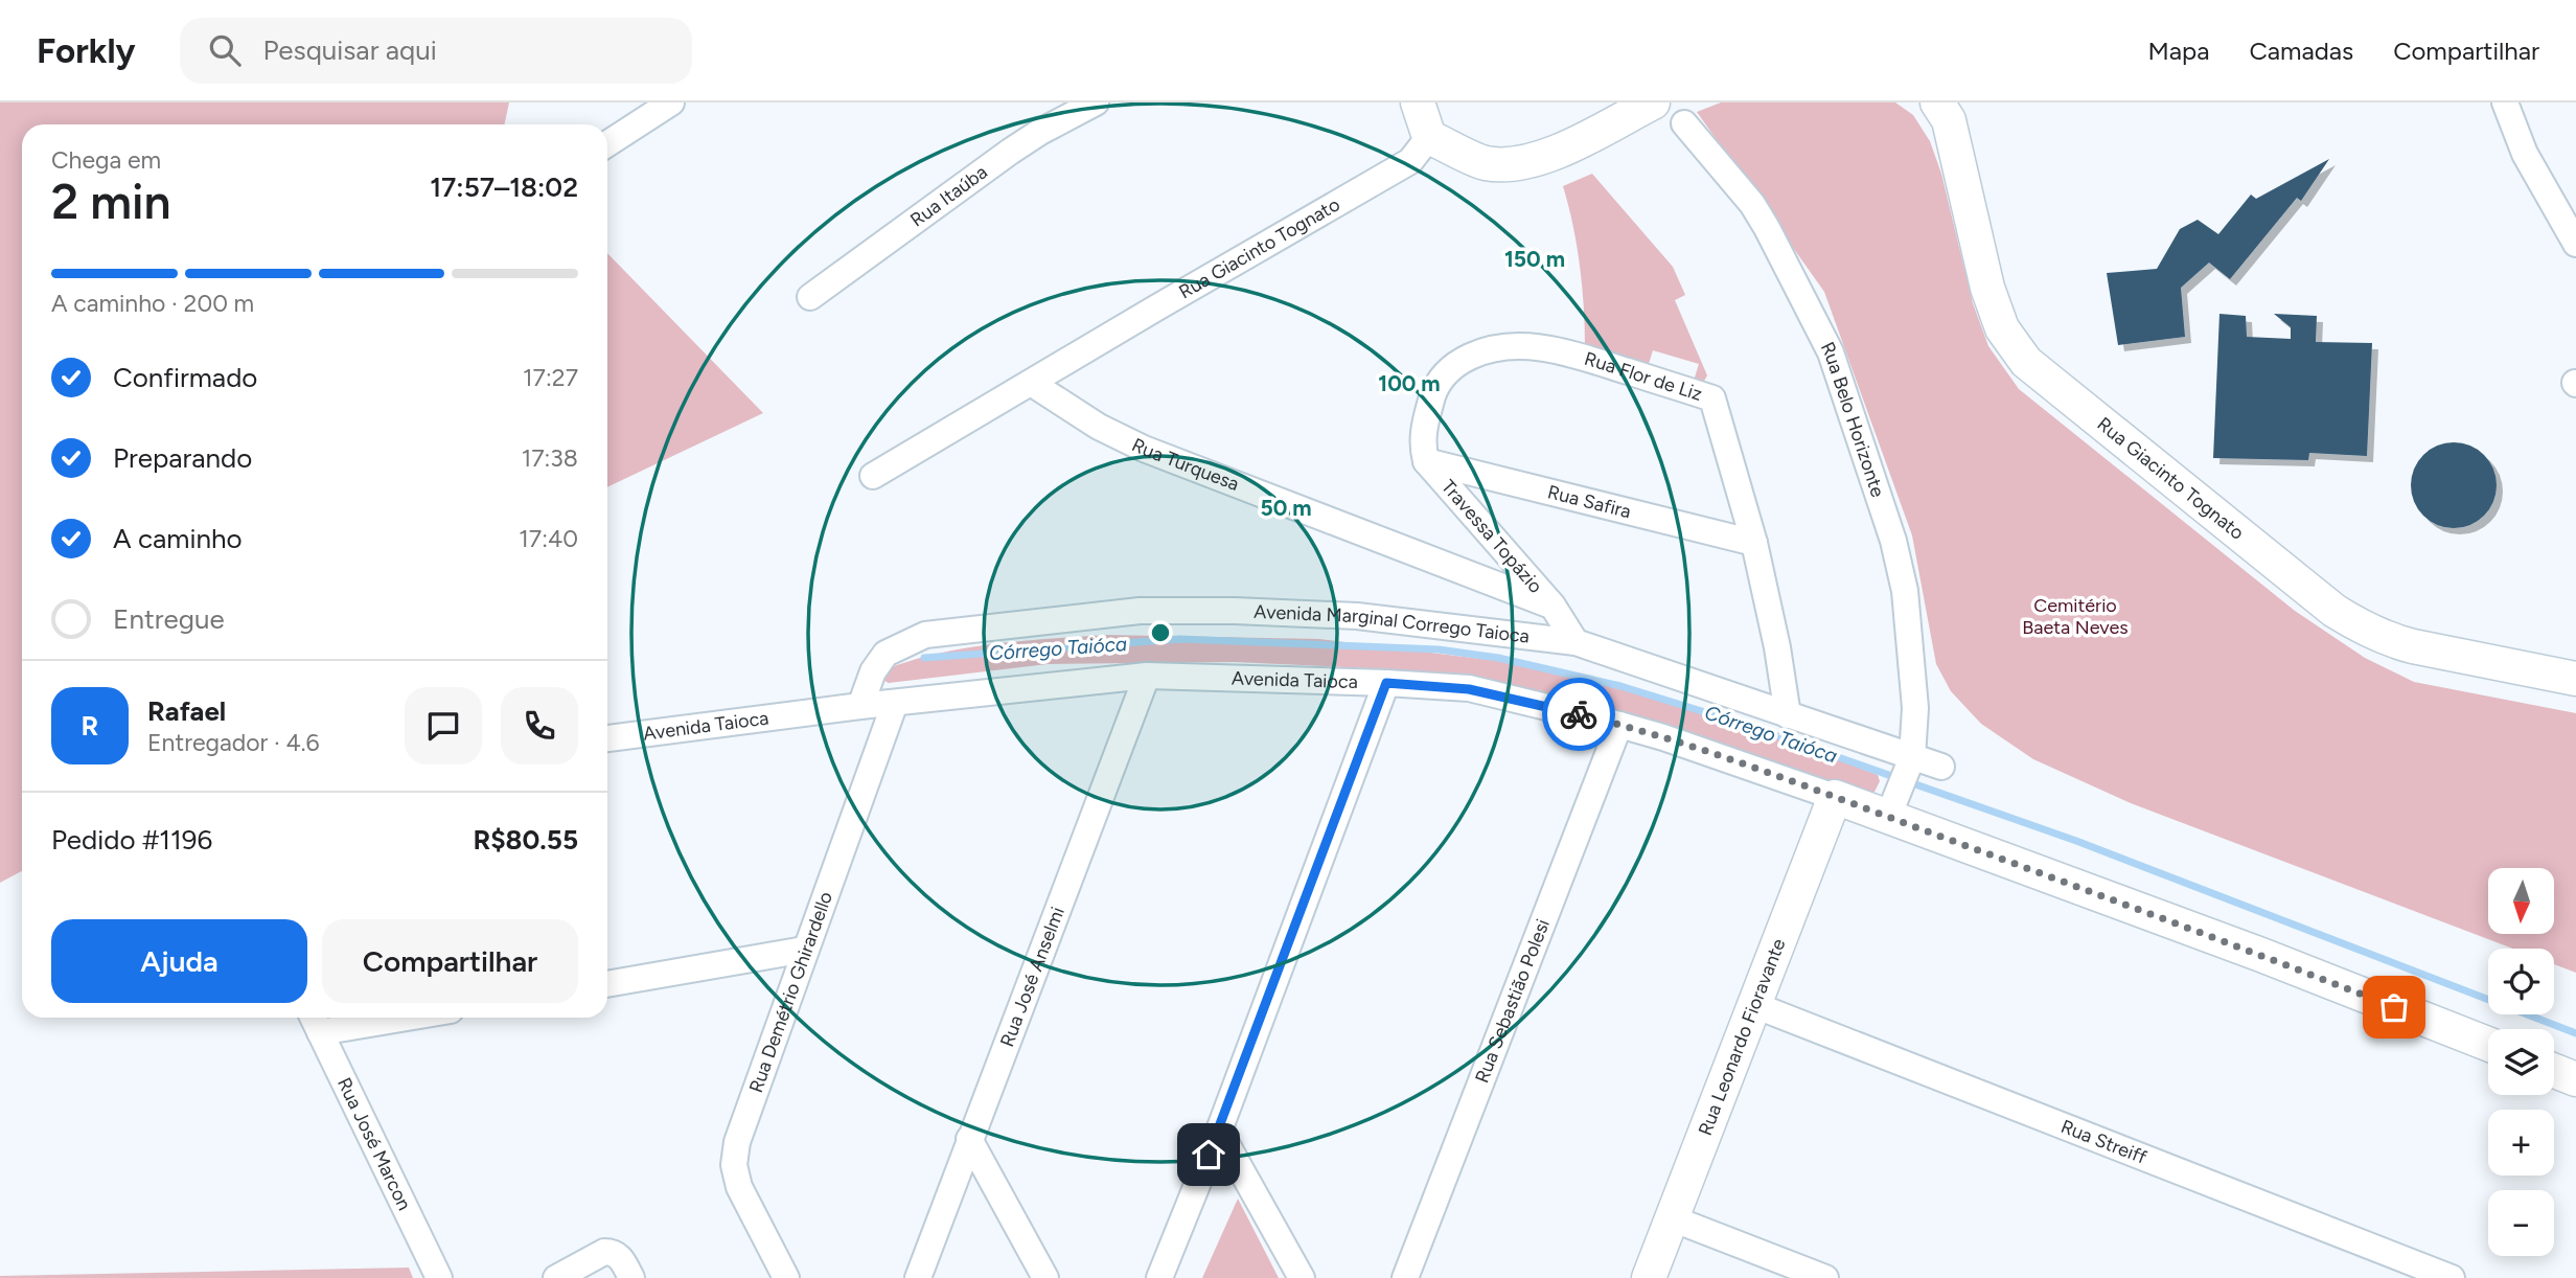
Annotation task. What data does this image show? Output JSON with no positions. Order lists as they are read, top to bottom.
{
  "streets": {
    "street": [
      "Rua Itaúba",
      "Rua Giacinto Tognato",
      "Rua Flor de Liz",
      "Rua Belo Horizonte",
      "Rua Turquesa",
      "Rua Safira",
      "Travessa Topázio",
      "Avenida Marginal Corrego Taioca",
      "Avenida Taioca",
      "Rua José Anselmi",
      "Rua Demétrio Ghirardello",
      "Rua Sebastião Polesi",
      "Rua Leonardo Fioravante",
      "Rua Streiff",
      "Rua José Marcon"
    ]
  },
  "crossings": [
    ["Rua Giacinto Tognato", "Rua Turquesa"],
    ["Rua Flor de Liz", "Rua Safira"],
    ["Rua Flor de Liz", "Travessa Topázio"],
    ["Rua Flor de Liz", "Avenida Marginal Corrego Taioca"],
    ["Rua Belo Horizonte", "Avenida Marginal Corrego Taioca"],
    ["Rua Belo Horizonte", "Avenida Taioca"],
    ["Rua Turquesa", "Travessa Topázio"],
    ["Rua Safira", "Travessa Topázio"],
    ["Travessa Topázio", "Avenida Marginal Corrego Taioca"],
    ["Avenida Marginal Corrego Taioca", "Avenida Taioca"],
    ["Avenida Taioca", "Rua José Anselmi"],
    ["Avenida Taioca", "Rua Demétrio Ghirardello"],
    ["Avenida Taioca", "Rua Sebastião Polesi"],
    ["Avenida Taioca", "Rua Leonardo Fioravante"],
    ["Rua Leonardo Fioravante", "Rua Streiff"]
  ],
  "water": ["Córrego Taióca"],
  "parks": ["Cemitério Baeta Neves"],
  "north": "bottom",
  "page": {
    "header": "Forkly",
    "search": "Pesquisar aqui",
    "nav": ["Mapa", "Camadas", "Compartilhar"],
    "heading": ["2 min", "Chega em", "17:57–18:02"],
    "panel": [
      "Rafael",
      "Entregador · 4.6",
      "Pedido #1196",
      "R$80.55"
    ],
    "bar": "A caminho · 200 m",
    "list": [
      ["Confirmado", "17:27"],
      ["Preparando", "17:38"],
      ["A caminho", "17:40"],
      "Entregue"
    ],
    "round": "R",
    "map_buttons": ["+", "−"],
    "buttons": ["Ajuda", "Compartilhar"]
  },
  "rings": ["150 m", "100 m", "50 m"]
}
